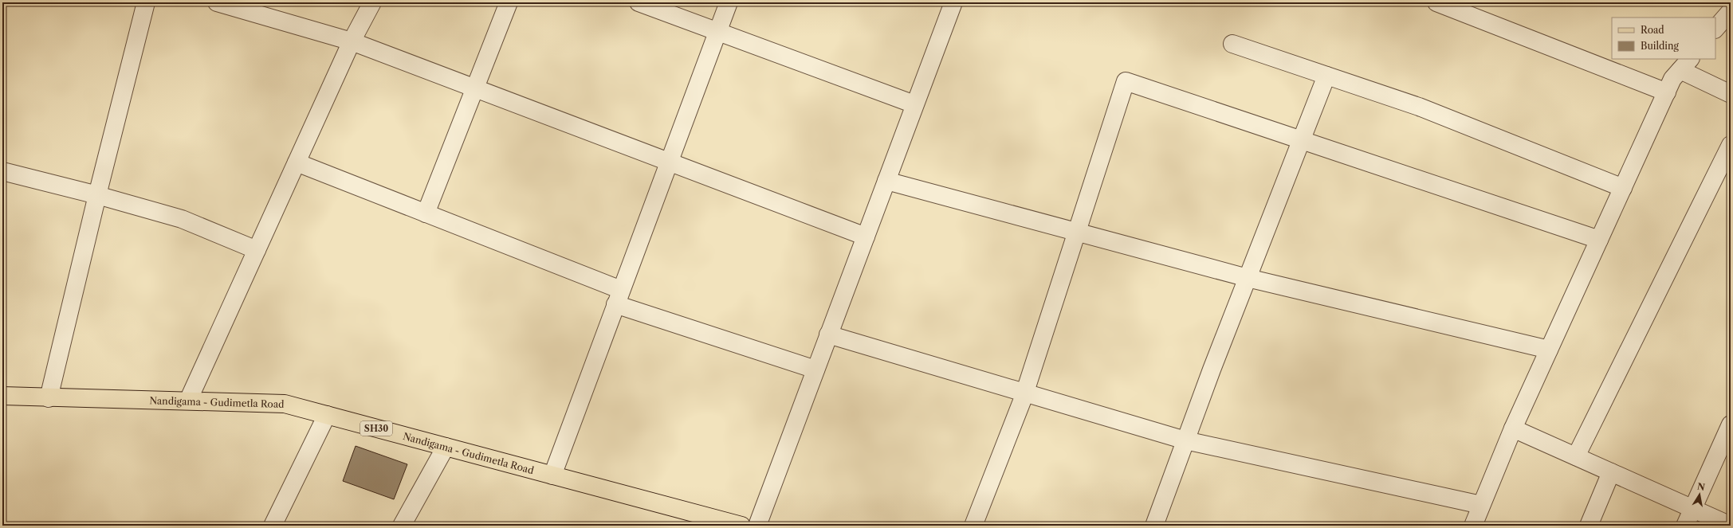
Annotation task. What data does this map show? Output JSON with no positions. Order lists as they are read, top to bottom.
{
  "streets": {
    "main road": ["Nandigama - Gudimetla Road", "SH30"]
  },
  "legend": ["Road", "Building"],
  "north": "top"
}
